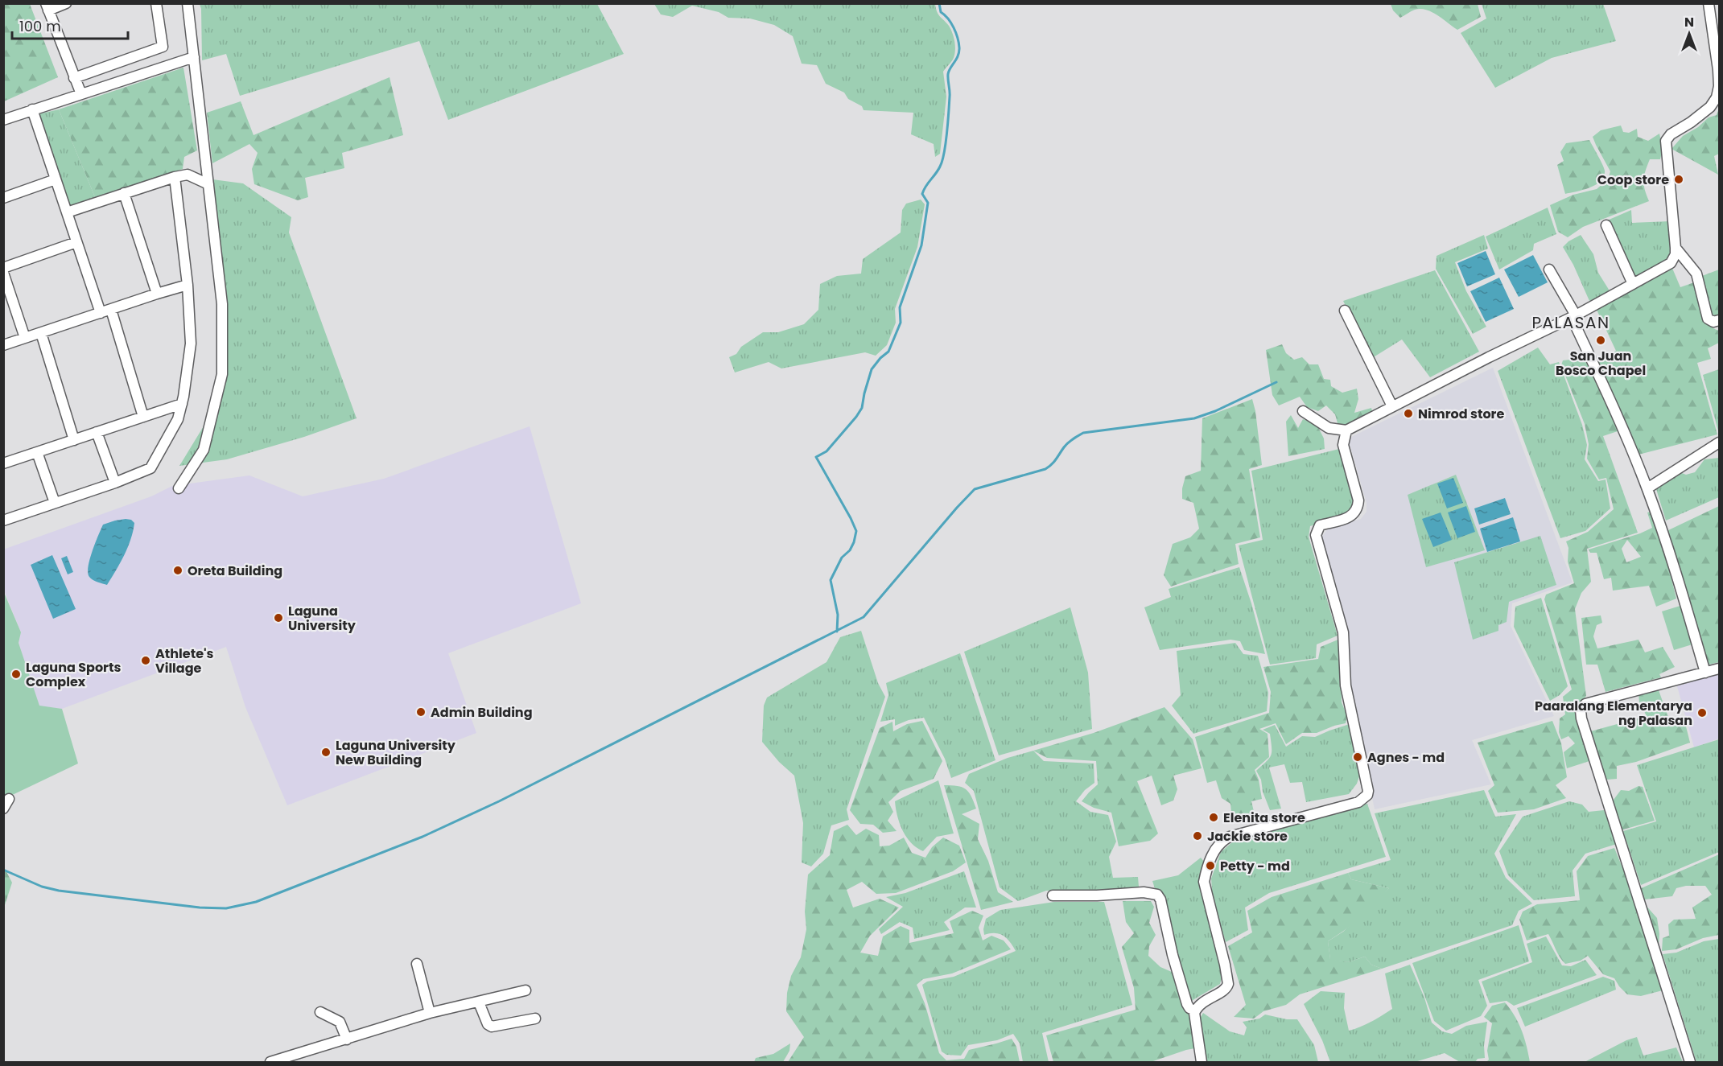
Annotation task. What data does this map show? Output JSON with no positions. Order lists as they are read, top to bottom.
{
  "districts": ["PALASAN"],
  "places": [
    "Coop store",
    "San Juan Bosco Chapel",
    "Nimrod store",
    "Oreta Building",
    "Laguna University",
    "Athlete's Village",
    "Laguna Sports Complex",
    "Admin Building",
    "Paaralang Elementarya ng Palasan",
    "Laguna University New Building",
    "Agnes - md",
    "Elenita store",
    "Jackie store",
    "Petty - md"
  ],
  "scale_bar": "100 m",
  "north": "top"
}
